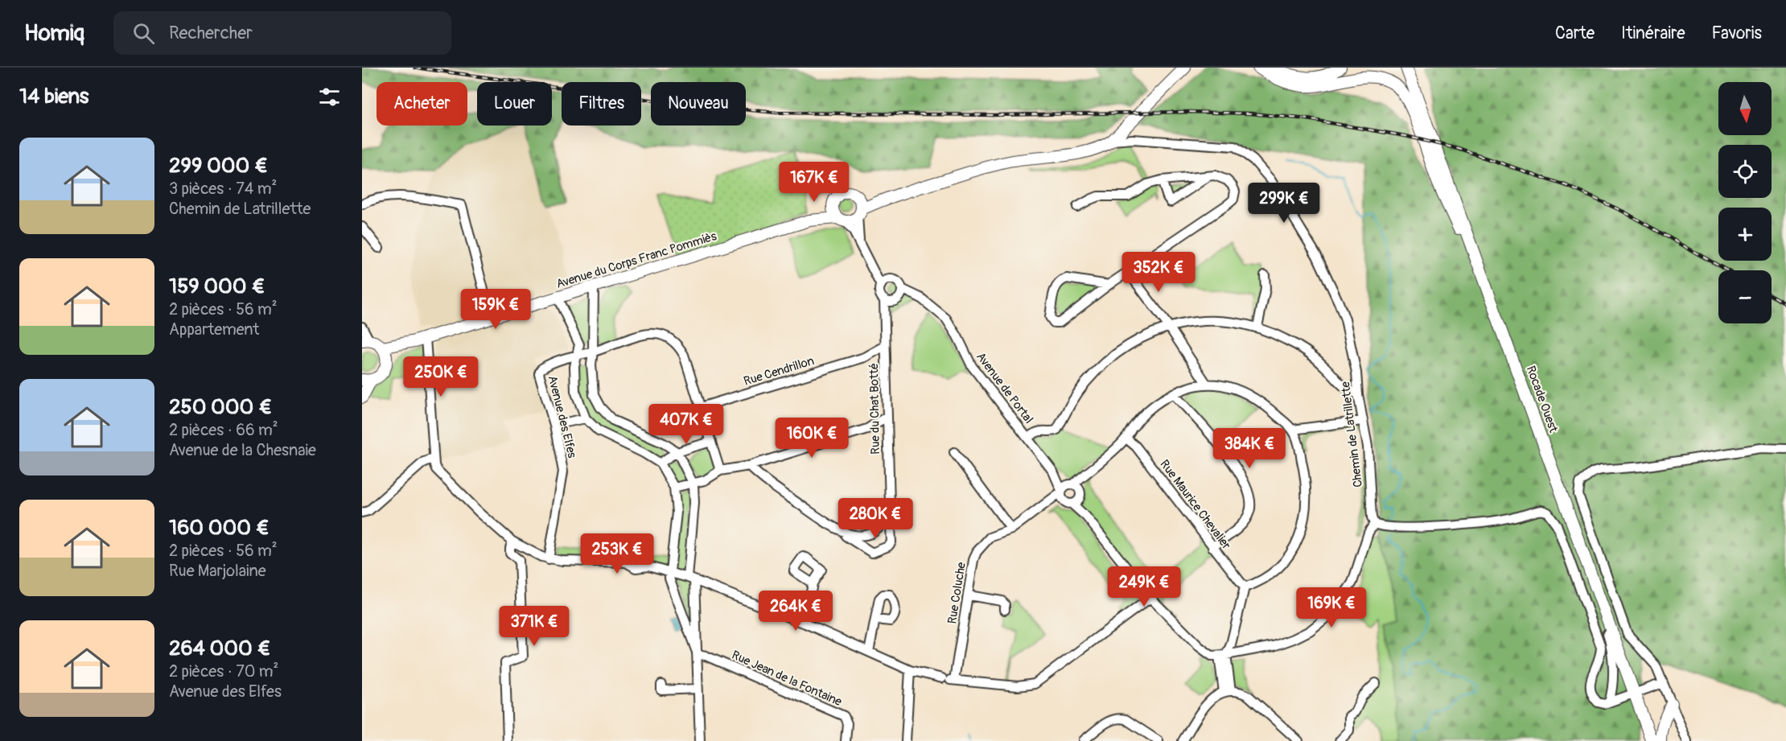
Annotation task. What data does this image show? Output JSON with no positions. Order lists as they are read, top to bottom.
{
  "streets": {
    "main road": ["Avenue du Corps Franc Pommiès", "Rocade Ouest"],
    "street": [
      "Rue Cendrillon",
      "Avenue de Portal",
      "Rue du Chat Botté",
      "Avenue des Elfes",
      "Chemin de Latrillette",
      "Rue Maurice Chevalier",
      "Rue Coluche",
      "Rue Jean de la Fontaine"
    ]
  },
  "crossings": [
    ["Rue Cendrillon", "Rue du Chat Botté"],
    ["Avenue de Portal", "Rue du Chat Botté"],
    ["Avenue de Portal", "Rue Coluche"],
    ["Rue Maurice Chevalier", "Rue Coluche"]
  ],
  "north": "bottom",
  "page": {
    "header": "Homiq",
    "search": "Rechercher",
    "nav": ["Carte", "Itinéraire", "Favoris"],
    "heading": "14 biens",
    "map_buttons": ["+", "−"],
    "chip": [
      "Acheter",
      "Louer",
      "Filtres",
      "Nouveau"
    ],
    "list": [
      {
        "name": "299 000 €",
        "note": "3 pièces · 74 m² · Chemin de Latrillette"
      },
      {
        "name": "159 000 €",
        "note": "2 pièces · 56 m² · Appartement"
      },
      {
        "name": "250 000 €",
        "note": "2 pièces · 66 m² · Avenue de la Chesnaie"
      },
      {
        "name": "160 000 €",
        "note": "2 pièces · 56 m² · Rue Marjolaine"
      },
      {
        "name": "264 000 €",
        "note": "2 pièces · 70 m² · Avenue des Elfes"
      }
    ],
    "price": [
      "167K €",
      "299K €",
      "352K €",
      "159K €",
      "250K €",
      "407K €",
      "160K €",
      "384K €",
      "280K €",
      "253K €",
      "249K €",
      "169K €",
      "264K €",
      "371K €"
    ]
  }
}
